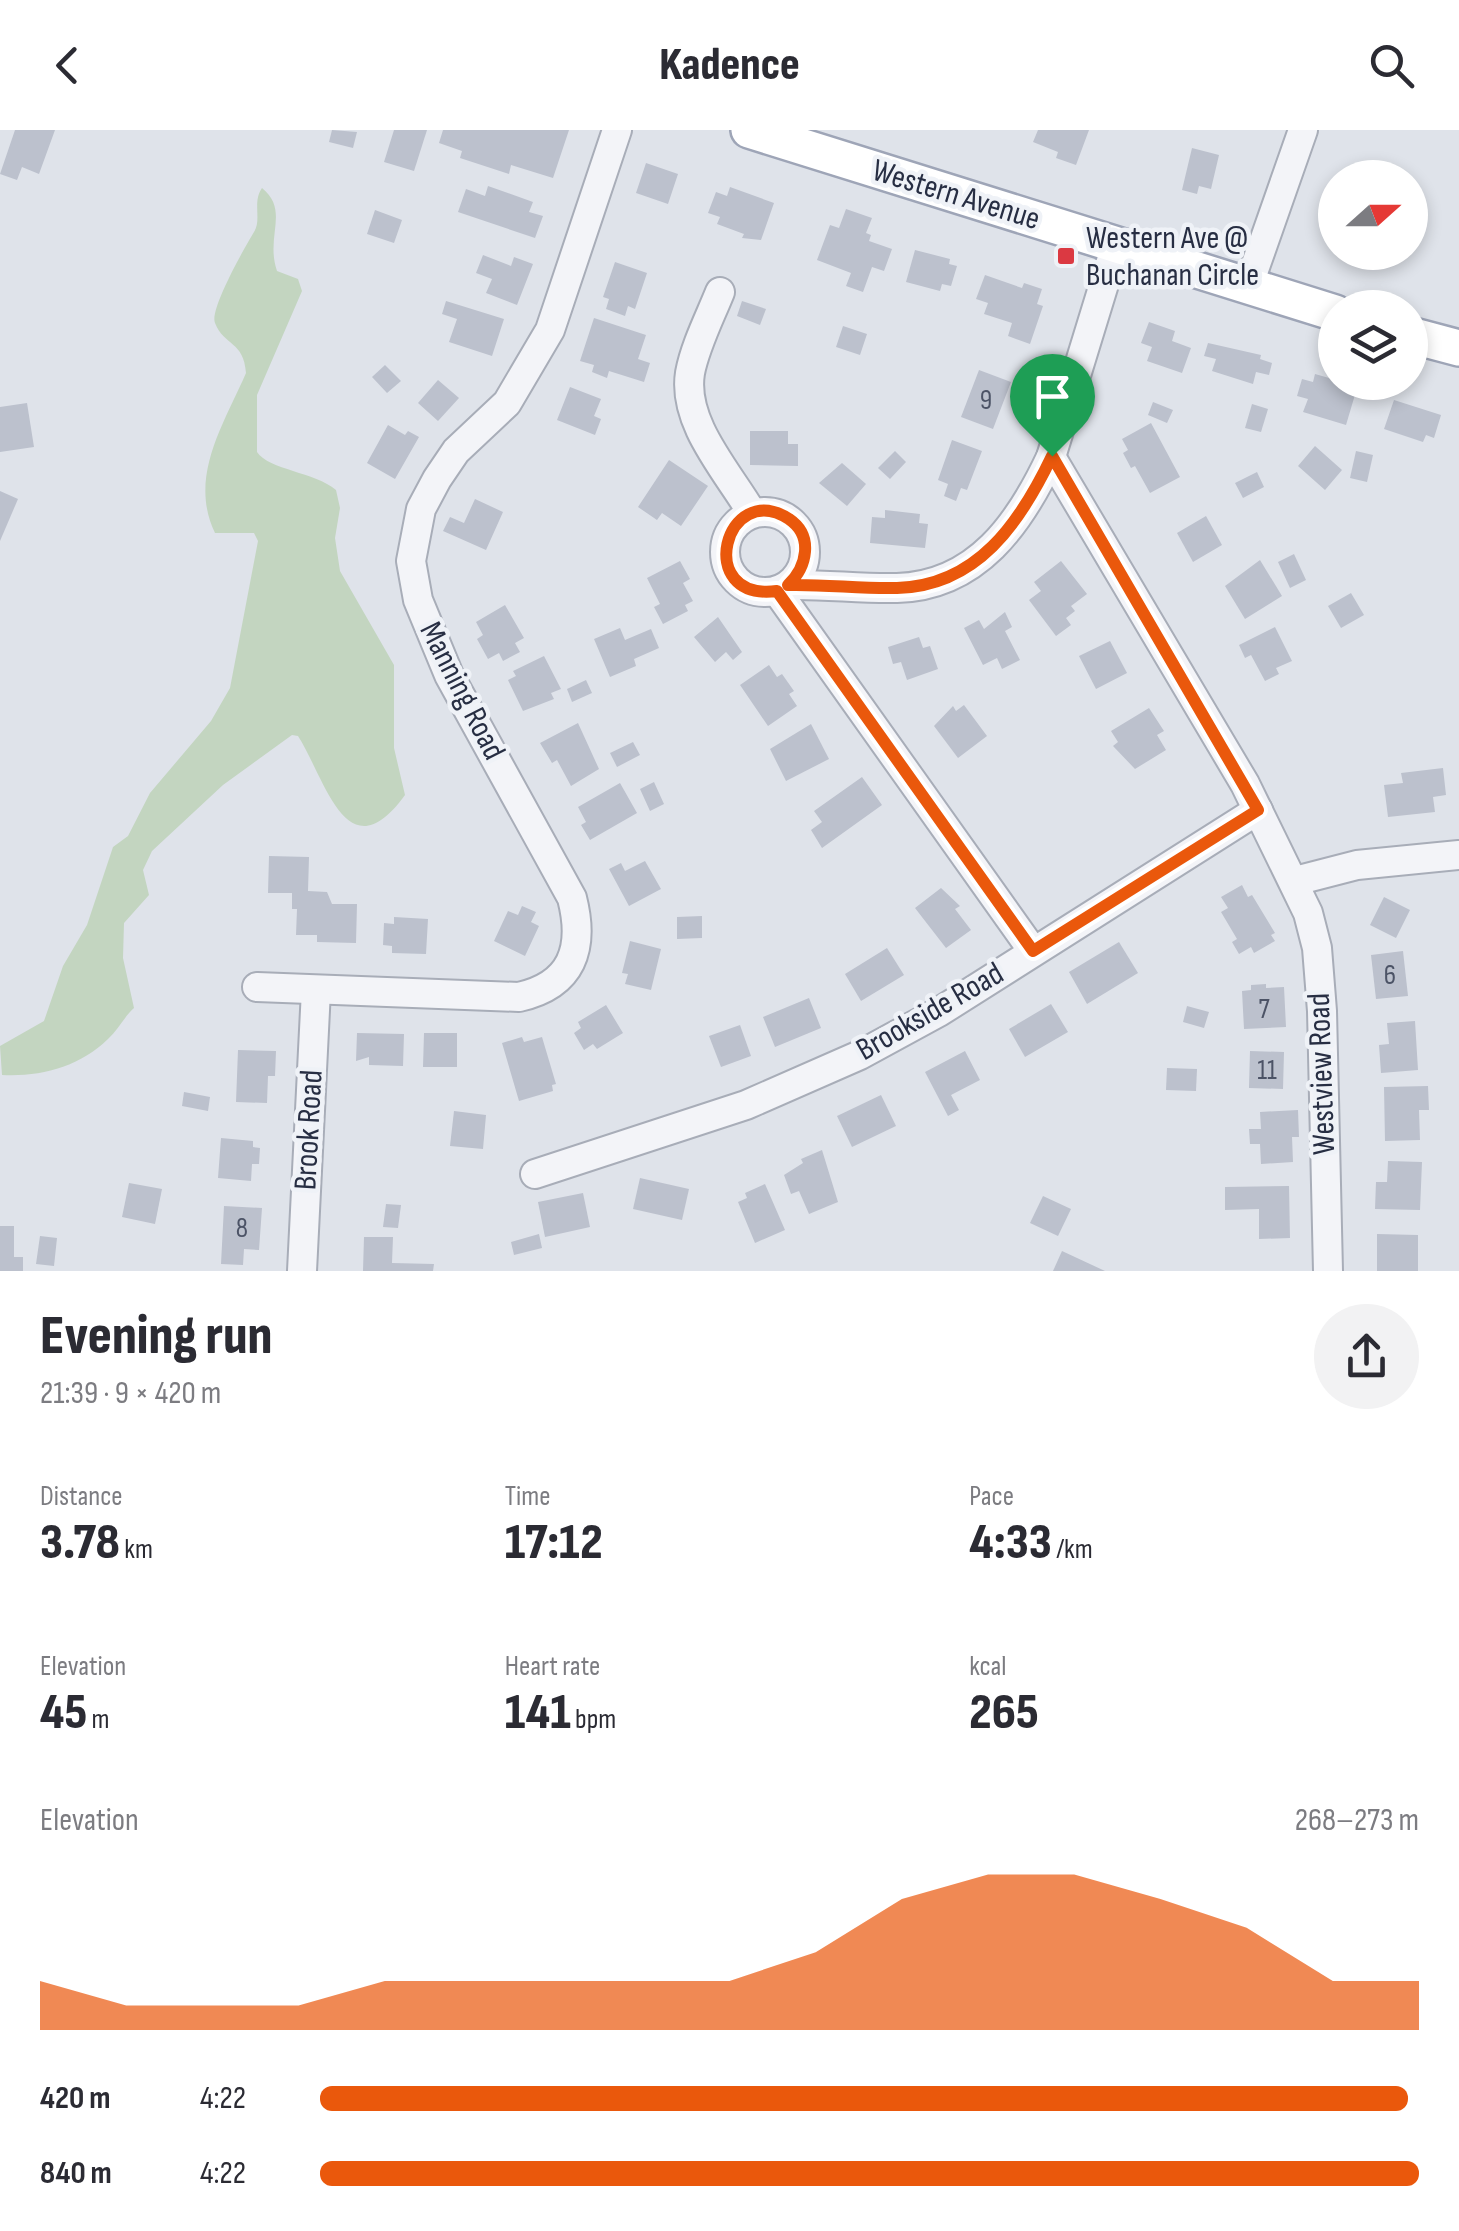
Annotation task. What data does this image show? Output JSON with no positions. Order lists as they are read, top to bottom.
{
  "streets": {
    "main road": ["Western Avenue"],
    "street": [
      "Manning Road",
      "Brookside Road",
      "Westview Road",
      "Brook Road"
    ]
  },
  "crossings": [
    ["Manning Road", "Brook Road"],
    ["Brookside Road", "Westview Road"]
  ],
  "places": {
    "transit": ["Western Ave @ Buchanan Circle"]
  },
  "house_numbers": [
    "9",
    "6",
    "7",
    "11",
    "8"
  ],
  "north": "right",
  "page": {
    "header": "Kadence",
    "heading": ["Evening run", "21:39 · 9 × 420 m"],
    "stats": [
      ["Distance", "3.78 km"],
      ["Time", "17:12"],
      ["Pace", "4:33 /km"],
      ["Elevation", "45 m"],
      ["Heart rate", "141 bpm"],
      ["kcal", "265"]
    ],
    "chart": ["Elevation", "268–273 m"],
    "list": [
      {
        "name": "420 m",
        "note": "4:22"
      },
      {
        "name": "840 m",
        "note": "4:22"
      }
    ]
  }
}
